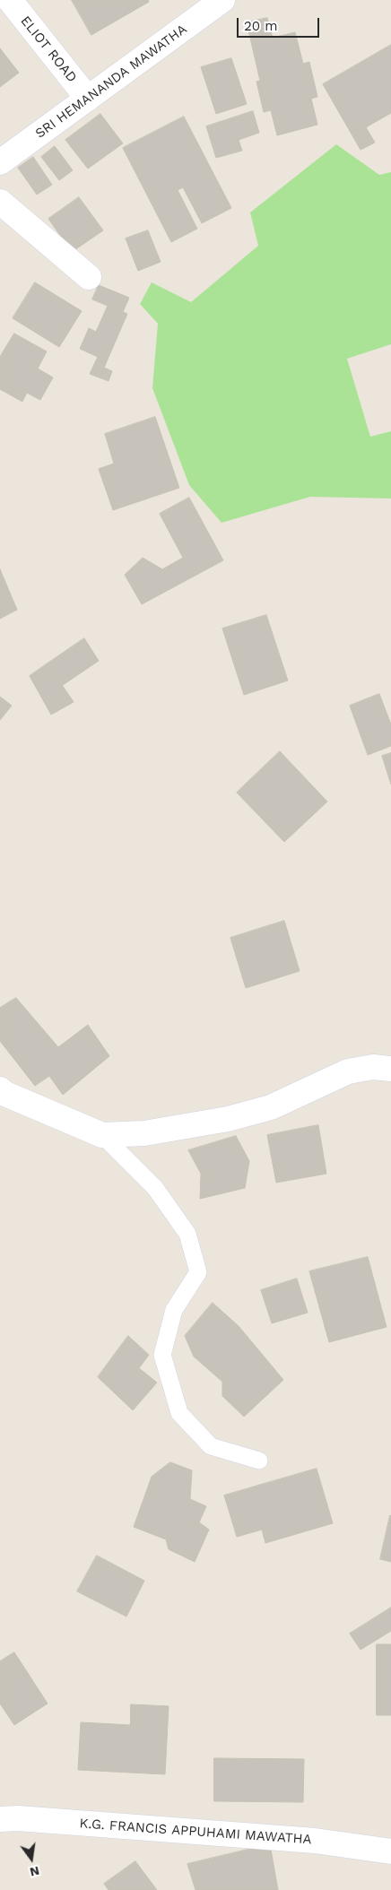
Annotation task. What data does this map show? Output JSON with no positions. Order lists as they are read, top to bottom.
{
  "streets": {
    "street": ["ELIOT ROAD", "SRI HEMANANDA MAWATHA", "K.G. FRANCIS APPUHAMI MAWATHA"]
  },
  "crossings": [
    ["ELIOT ROAD", "SRI HEMANANDA MAWATHA"]
  ],
  "scale_bar": "20 m",
  "north": "bottom"
}
